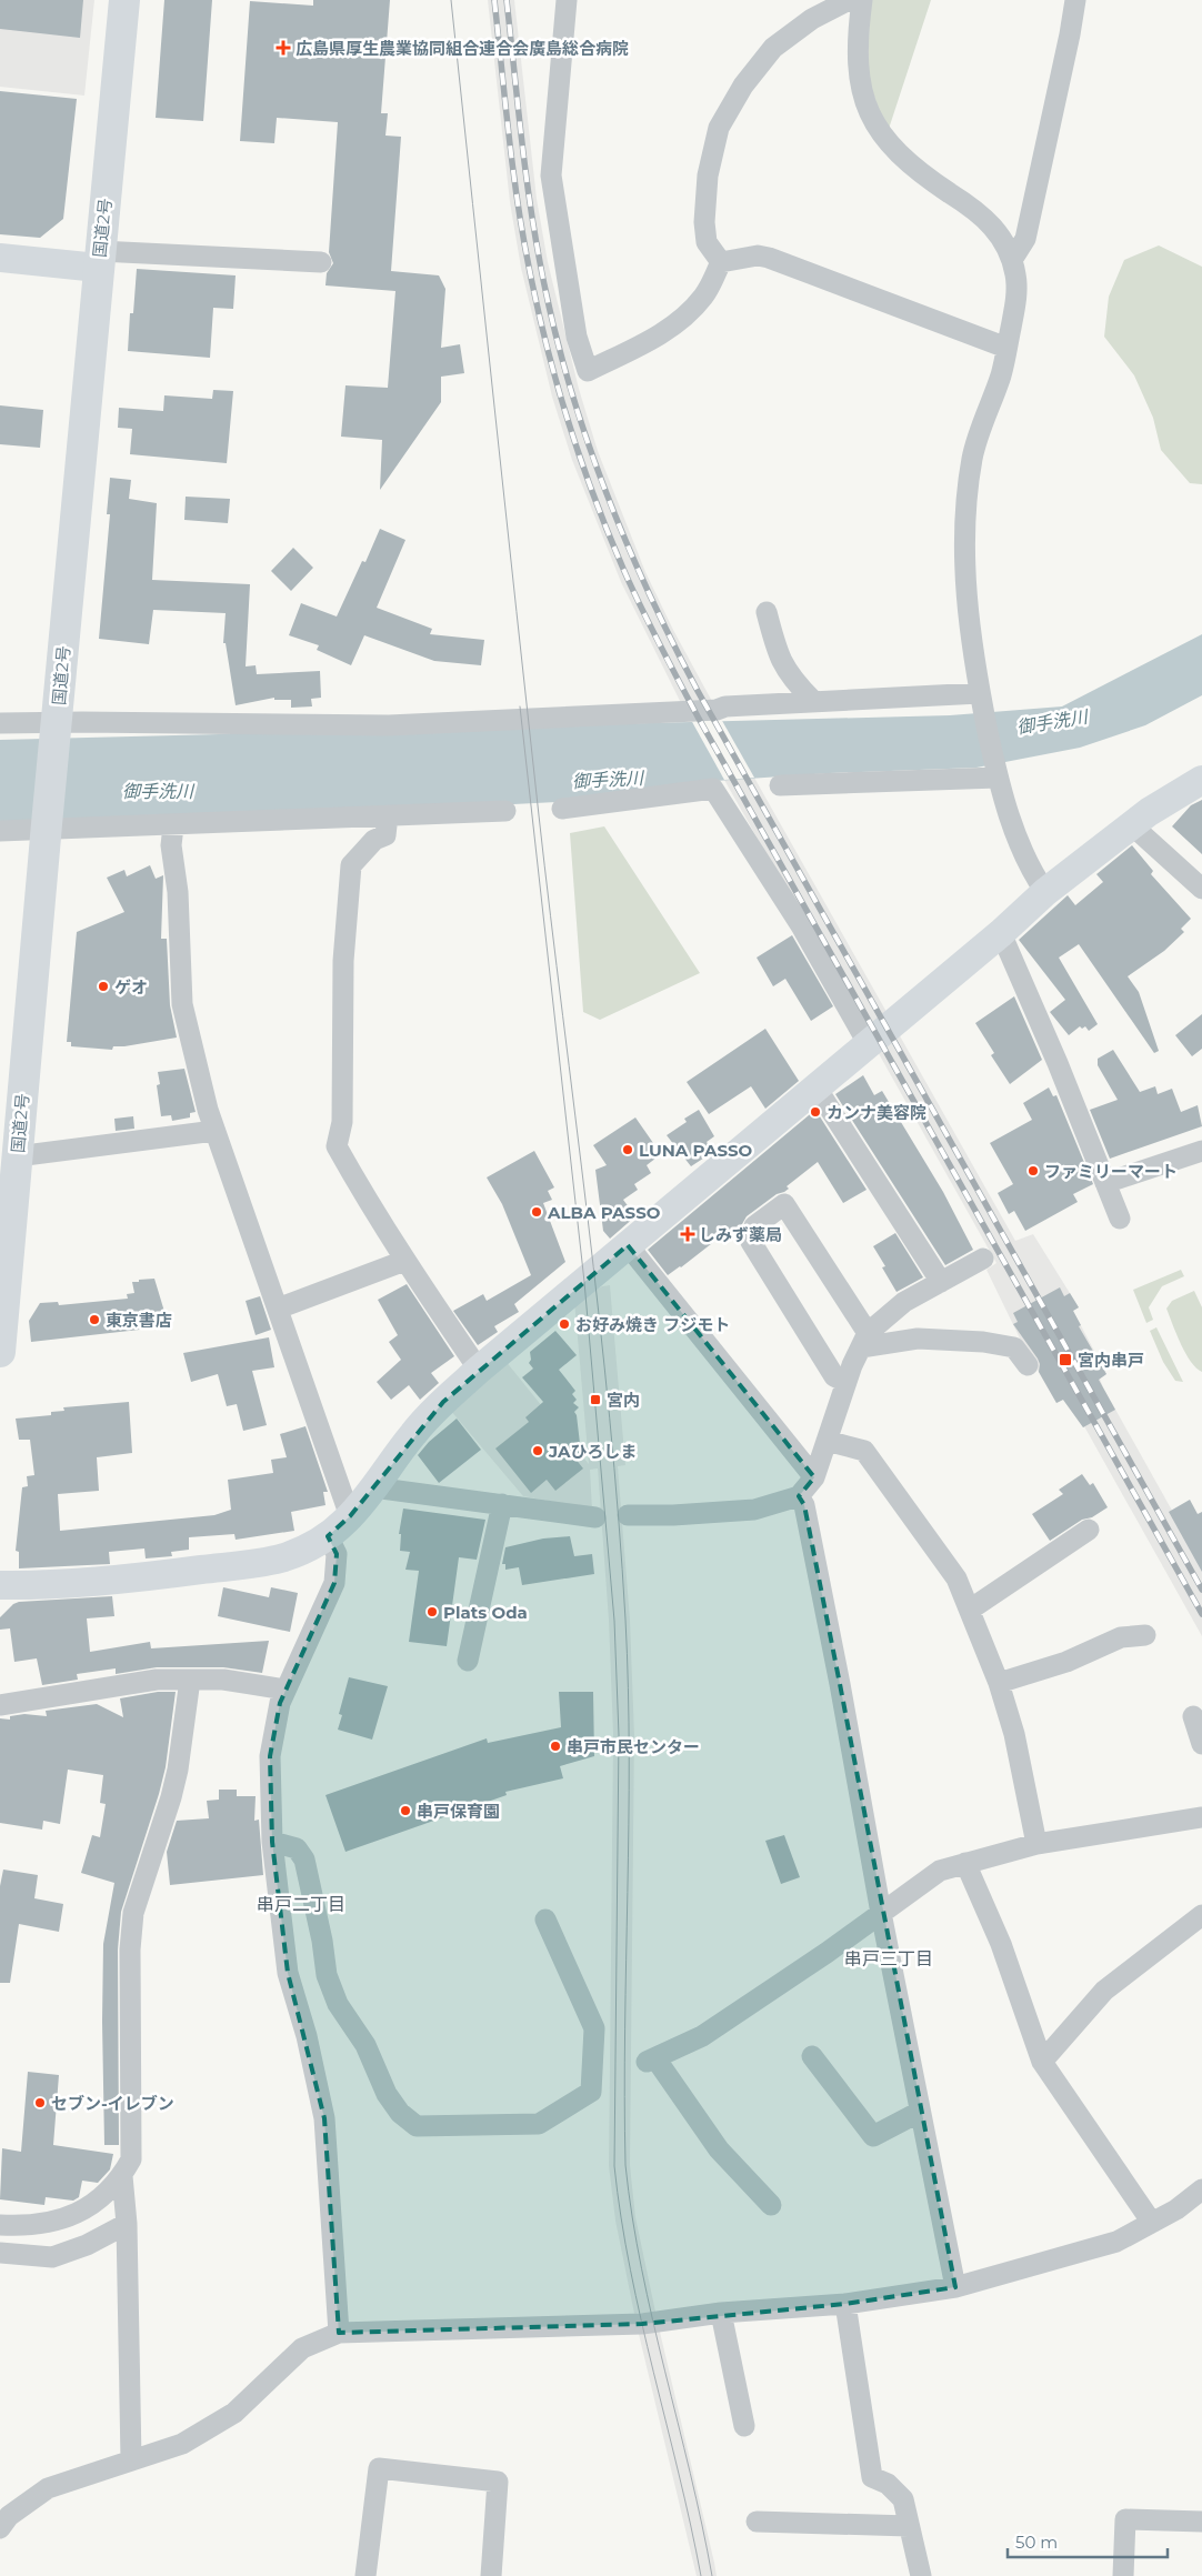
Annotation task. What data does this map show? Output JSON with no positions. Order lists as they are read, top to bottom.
{
  "streets": {
    "highway": ["国道2号"]
  },
  "districts": ["串戸二丁目", "串戸三丁目"],
  "water": ["御手洗川"],
  "places": {
    "health": ["広島県厚生農業協同組合連合会廣島総合病院", "しみず薬局"],
    "other": [
      "ゲオ",
      "カンナ美容院",
      "LUNA PASSO",
      "ファミリーマート",
      "ALBA PASSO",
      "東京書店",
      "お好み焼き フジモト",
      "JAひろしま",
      "Plats Oda",
      "串戸市民センター",
      "串戸保育園",
      "セブン-イレブン"
    ],
    "transit": ["宮内串戸", "宮内"]
  },
  "scale_bar": "50 m"
}
